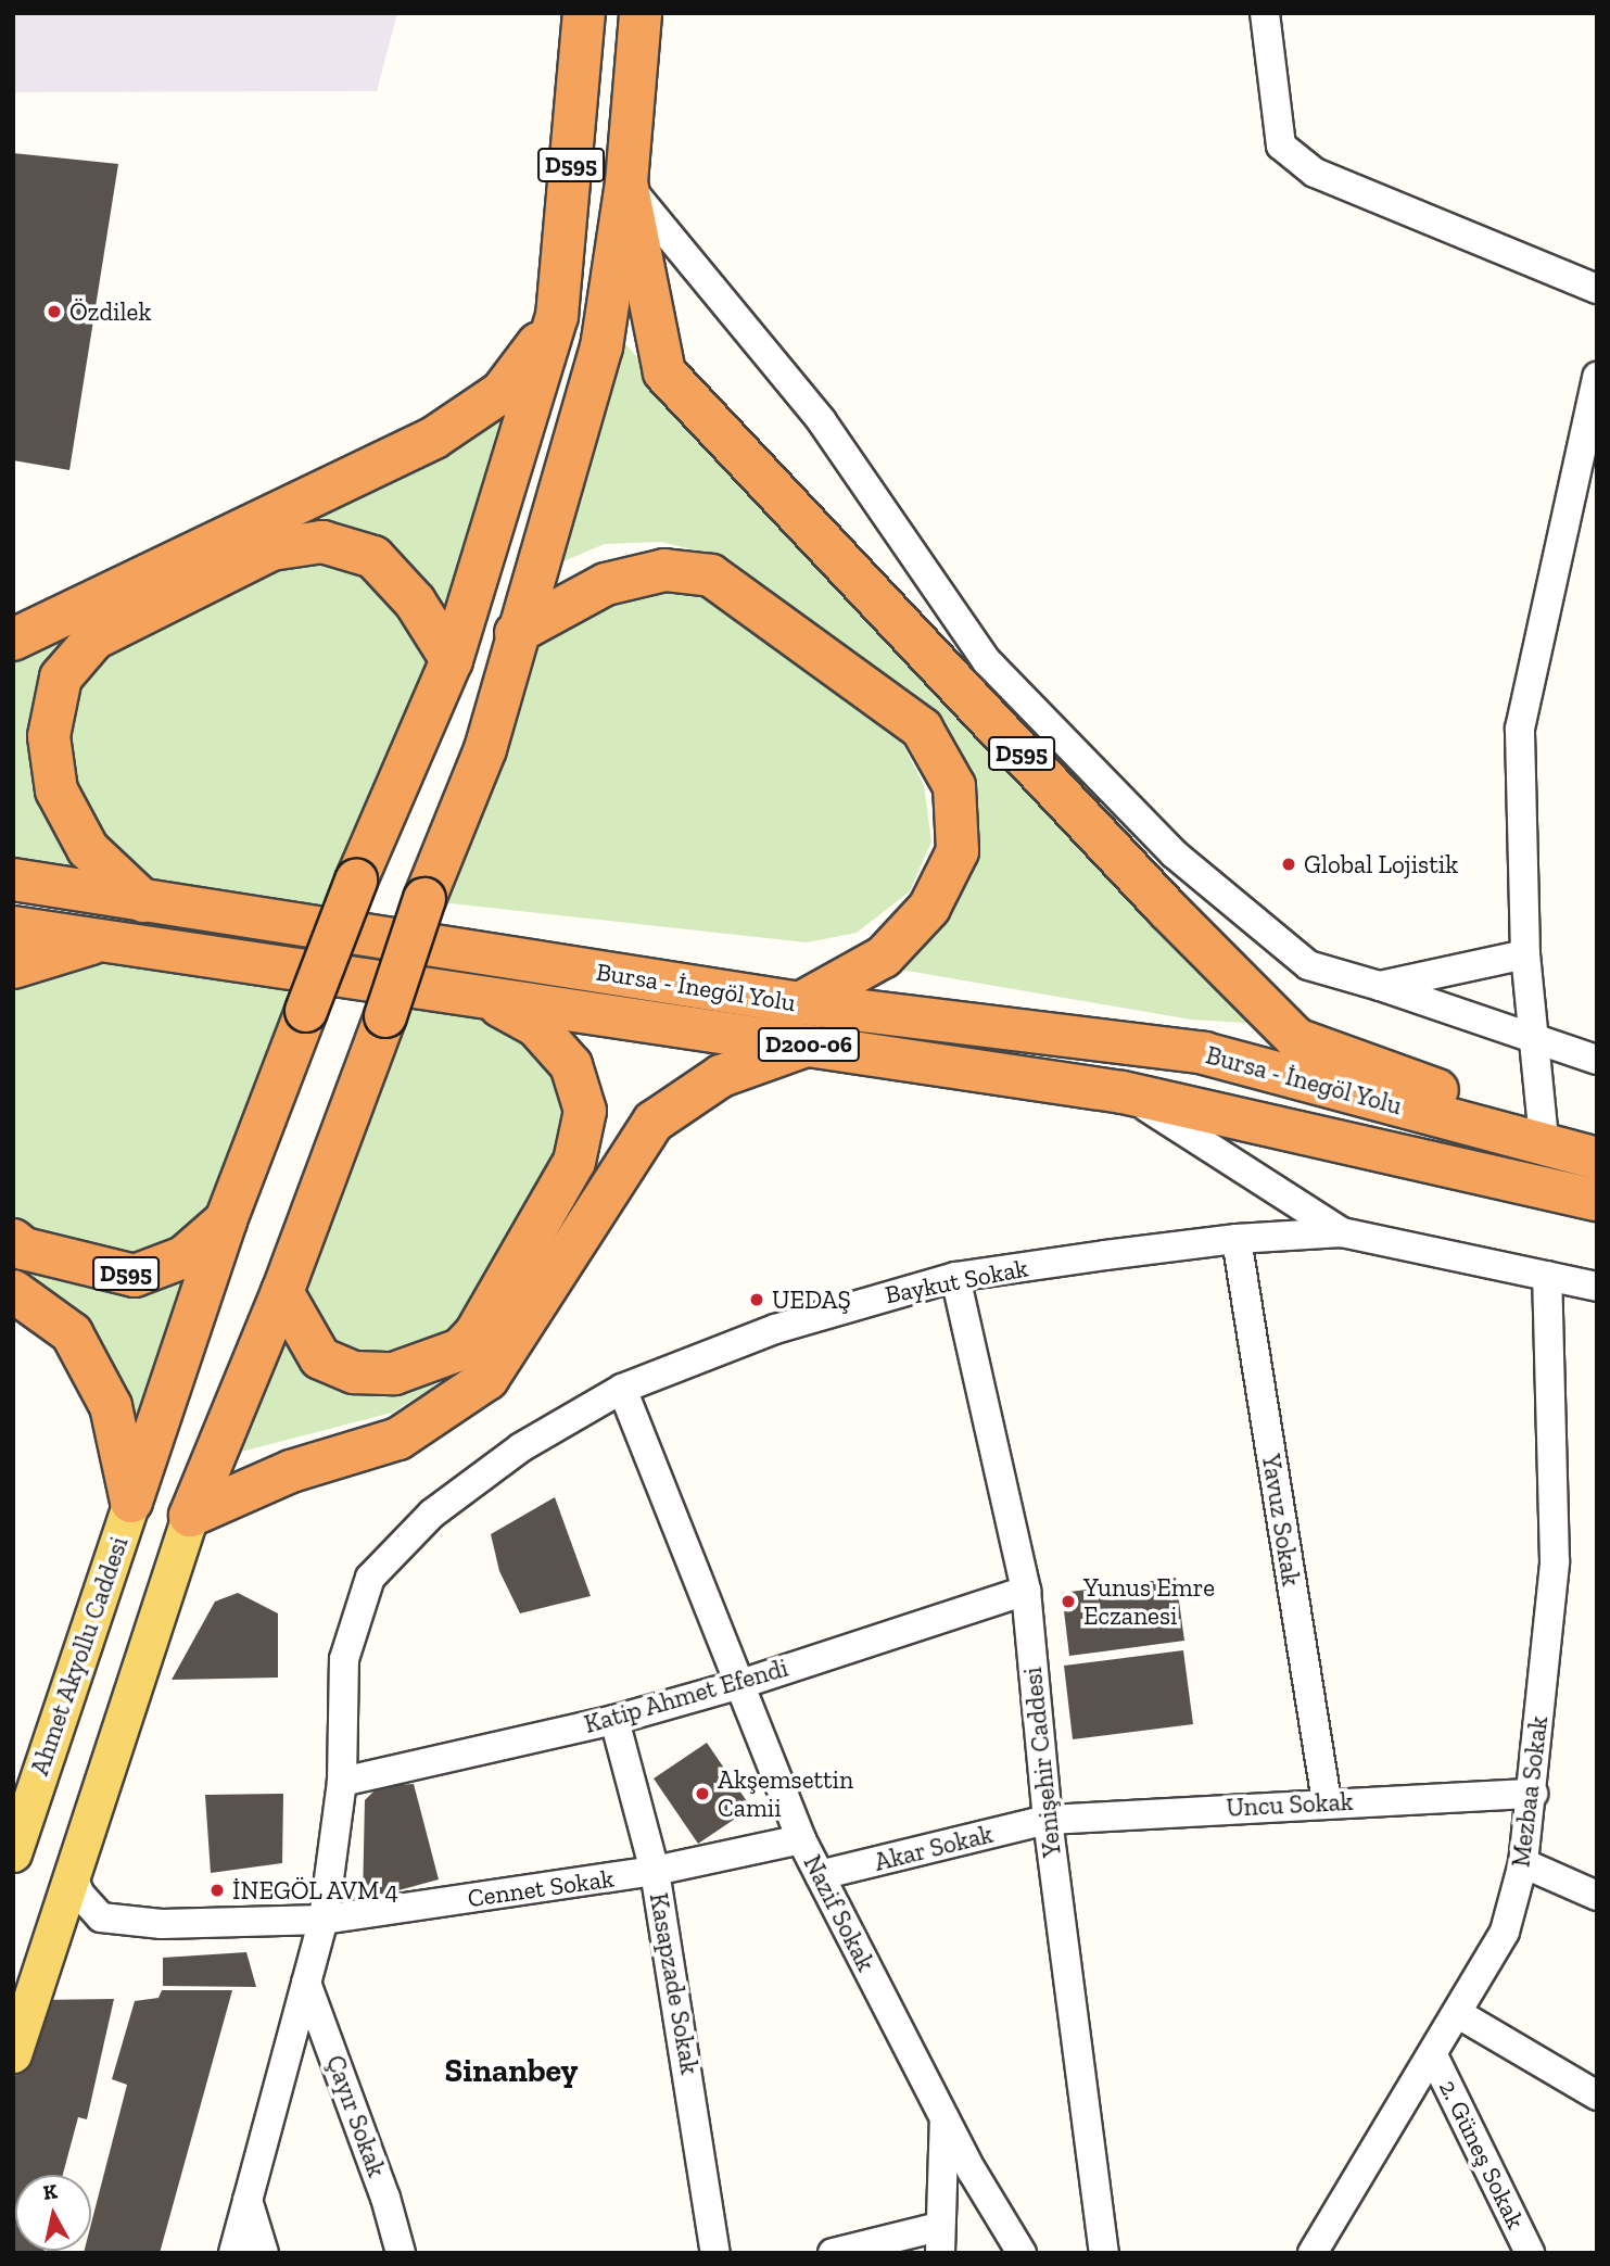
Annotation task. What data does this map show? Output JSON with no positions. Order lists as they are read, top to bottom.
{
  "streets": {
    "highway": ["D595", "Bursa - İnegöl Yolu", "D200-06"],
    "main road": ["Ahmet Akyollu Caddesi"],
    "street": [
      "Baykut Sokak",
      "Yavuz Sokak",
      "Katip Ahmet Efendi",
      "Yenişehir Caddesi",
      "Mezbaa Sokak",
      "Uncu Sokak",
      "Akar Sokak",
      "Cennet Sokak",
      "Nazif Sokak",
      "Kasapzade Sokak",
      "Çayır Sokak",
      "2. Güneş Sokak"
    ]
  },
  "crossings": [
    ["Baykut Sokak", "Yavuz Sokak"],
    ["Baykut Sokak", "Katip Ahmet Efendi"],
    ["Baykut Sokak", "Yenişehir Caddesi"],
    ["Baykut Sokak", "Mezbaa Sokak"],
    ["Baykut Sokak", "Cennet Sokak"],
    ["Baykut Sokak", "Nazif Sokak"],
    ["Baykut Sokak", "Çayır Sokak"],
    ["Yavuz Sokak", "Uncu Sokak"],
    ["Katip Ahmet Efendi", "Yenişehir Caddesi"],
    ["Katip Ahmet Efendi", "Nazif Sokak"],
    ["Katip Ahmet Efendi", "Kasapzade Sokak"],
    ["Yenişehir Caddesi", "Uncu Sokak"],
    ["Yenişehir Caddesi", "Akar Sokak"],
    ["Mezbaa Sokak", "Uncu Sokak"],
    ["Mezbaa Sokak", "2. Güneş Sokak"],
    ["Uncu Sokak", "Akar Sokak"],
    ["Akar Sokak", "Nazif Sokak"],
    ["Cennet Sokak", "Nazif Sokak"],
    ["Cennet Sokak", "Kasapzade Sokak"]
  ],
  "districts": ["Sinanbey"],
  "places": [
    "Özdilek",
    "Global Lojistik",
    "UEDAŞ",
    "Yunus Emre Eczanesi",
    "Akşemsettin Camii",
    "İNEGÖL AVM 4"
  ],
  "north": "top"
}
